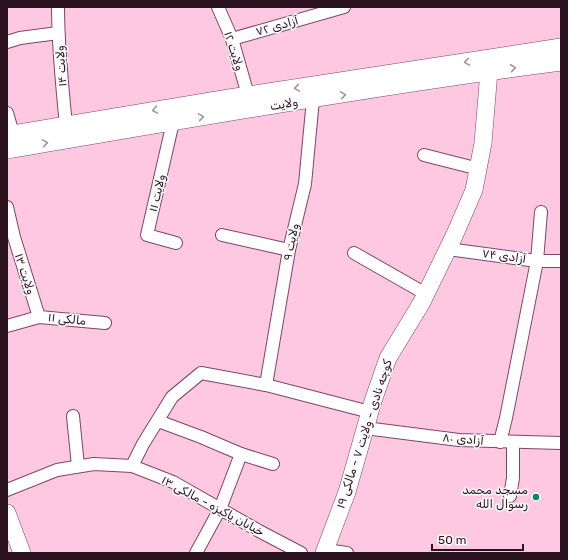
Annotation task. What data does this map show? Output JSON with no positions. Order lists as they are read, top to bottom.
{
  "streets": {
    "main road": ["ولایت", "کوچه نادی - ولایت ۷ - مالکی ۱۹"],
    "street": [
      "آزادی ۷۲",
      "ولایت ۱۲",
      "ولایت ۱۴",
      "ولایت ۱۱",
      "ولایت ۹",
      "آزادی ۷۴",
      "ولایت ۱۳",
      "مالکی ۱۱",
      "آزادی ۸۰",
      "خیابان پاکیزه - مالکی ۱۳"
    ]
  },
  "crossings": [
    ["آزادی ۷۲", "ولایت ۱۲"],
    ["ولایت ۱۲", "ولایت"],
    ["ولایت ۱۴", "ولایت"],
    ["ولایت", "ولایت ۱۱"],
    ["ولایت", "ولایت ۹"],
    ["ولایت", "کوچه نادی - ولایت ۷ - مالکی ۱۹"],
    ["آزادی ۷۴", "کوچه نادی - ولایت ۷ - مالکی ۱۹"],
    ["ولایت ۱۳", "مالکی ۱۱"],
    ["کوچه نادی - ولایت ۷ - مالکی ۱۹", "آزادی ۸۰"]
  ],
  "places": ["مسجد محمد رسوال الله"],
  "scale_bar": "50 m"
}
